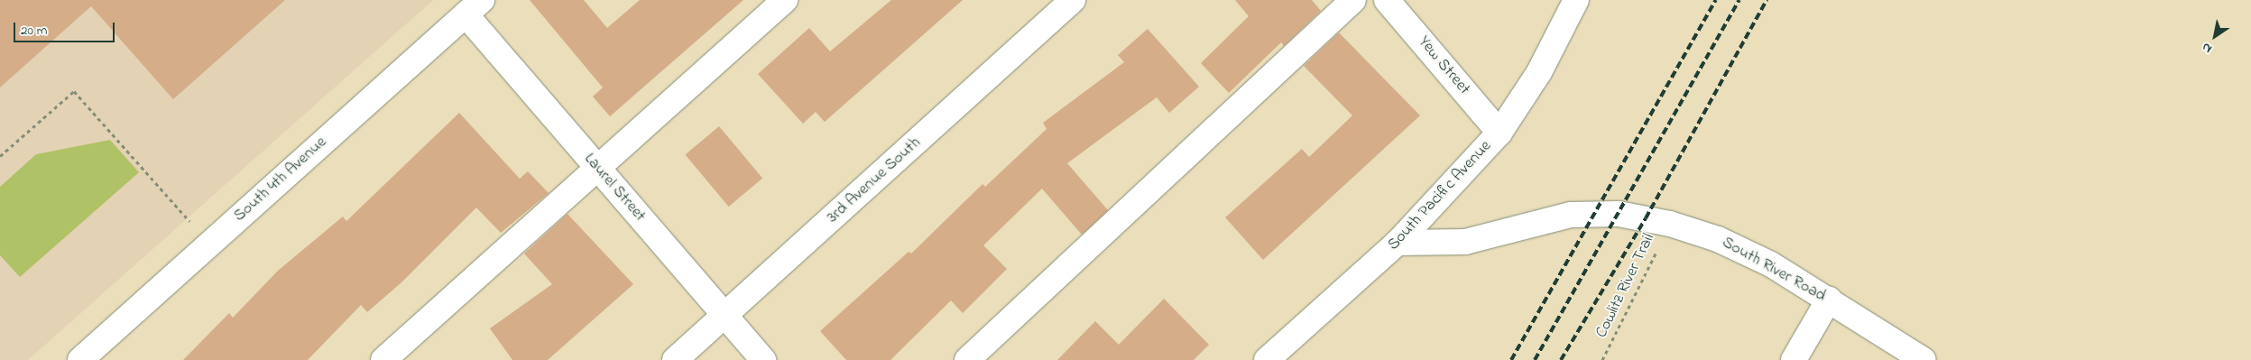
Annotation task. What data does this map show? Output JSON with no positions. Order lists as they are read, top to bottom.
{
  "streets": {
    "street": [
      "Yew Street",
      "South 4th Avenue",
      "3rd Avenue South",
      "Laurel Street",
      "South Pacific Avenue",
      "South River Road"
    ],
    "path": ["Cowlitz River Trail"]
  },
  "crossings": [
    ["Yew Street", "South Pacific Avenue"],
    ["South 4th Avenue", "Laurel Street"],
    ["3rd Avenue South", "Laurel Street"],
    ["South Pacific Avenue", "South River Road"],
    ["South River Road", "Cowlitz River Trail"]
  ],
  "scale_bar": "20 m",
  "north": "bottom left"
}
